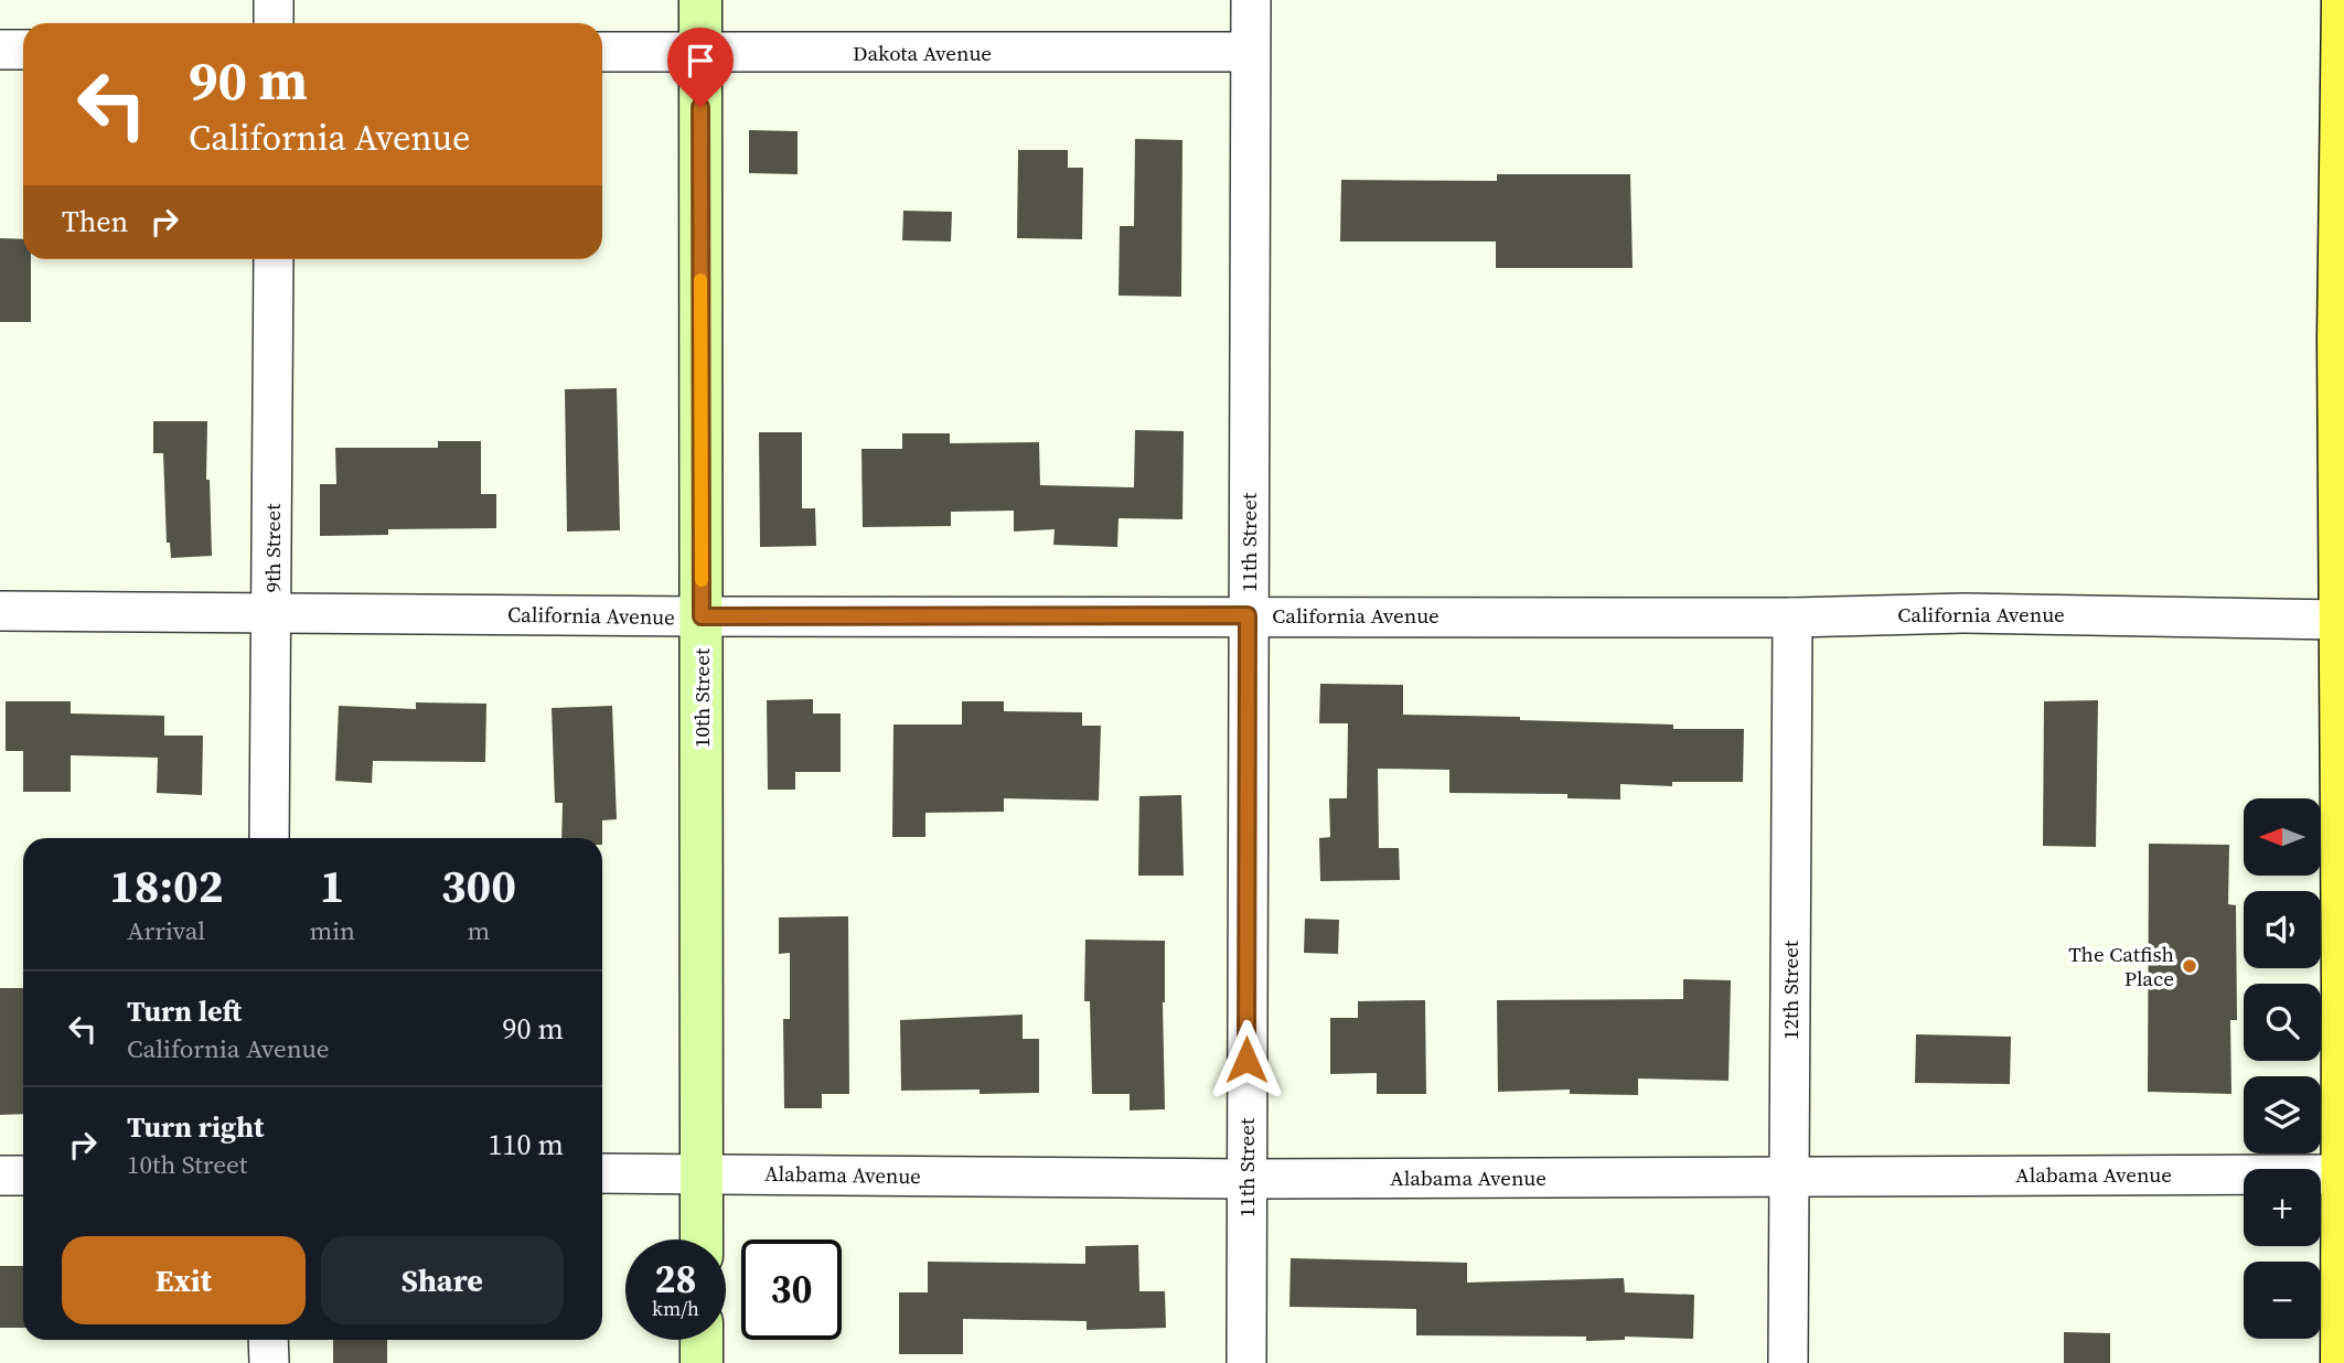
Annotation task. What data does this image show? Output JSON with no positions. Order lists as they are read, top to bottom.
{
  "streets": {
    "street": [
      "Dakota Avenue",
      "11th Street",
      "9th Street",
      "California Avenue",
      "10th Street",
      "12th Street",
      "Alabama Avenue"
    ]
  },
  "crossings": [
    ["Dakota Avenue", "11th Street"],
    ["Dakota Avenue", "10th Street"],
    ["11th Street", "California Avenue"],
    ["11th Street", "Alabama Avenue"],
    ["9th Street", "California Avenue"],
    ["California Avenue", "10th Street"],
    ["California Avenue", "12th Street"],
    ["10th Street", "Alabama Avenue"],
    ["12th Street", "Alabama Avenue"]
  ],
  "places": ["The Catfish Place"],
  "north": "left",
  "page": {
    "turn": ["90 m", "California Avenue"],
    "then": "Then",
    "map_buttons": ["+", "−"],
    "eta": [
      "18:02",
      "Arrival",
      "1",
      "min",
      "300",
      "m"
    ],
    "list": [
      {
        "name": "Turn left",
        "note": "California Avenue",
        "value": "90 m"
      },
      {
        "name": "Turn right",
        "note": "10th Street",
        "value": "110 m"
      }
    ],
    "buttons": ["Exit", "Share"],
    "speed": "28 km/h",
    "limit": "30"
  }
}
